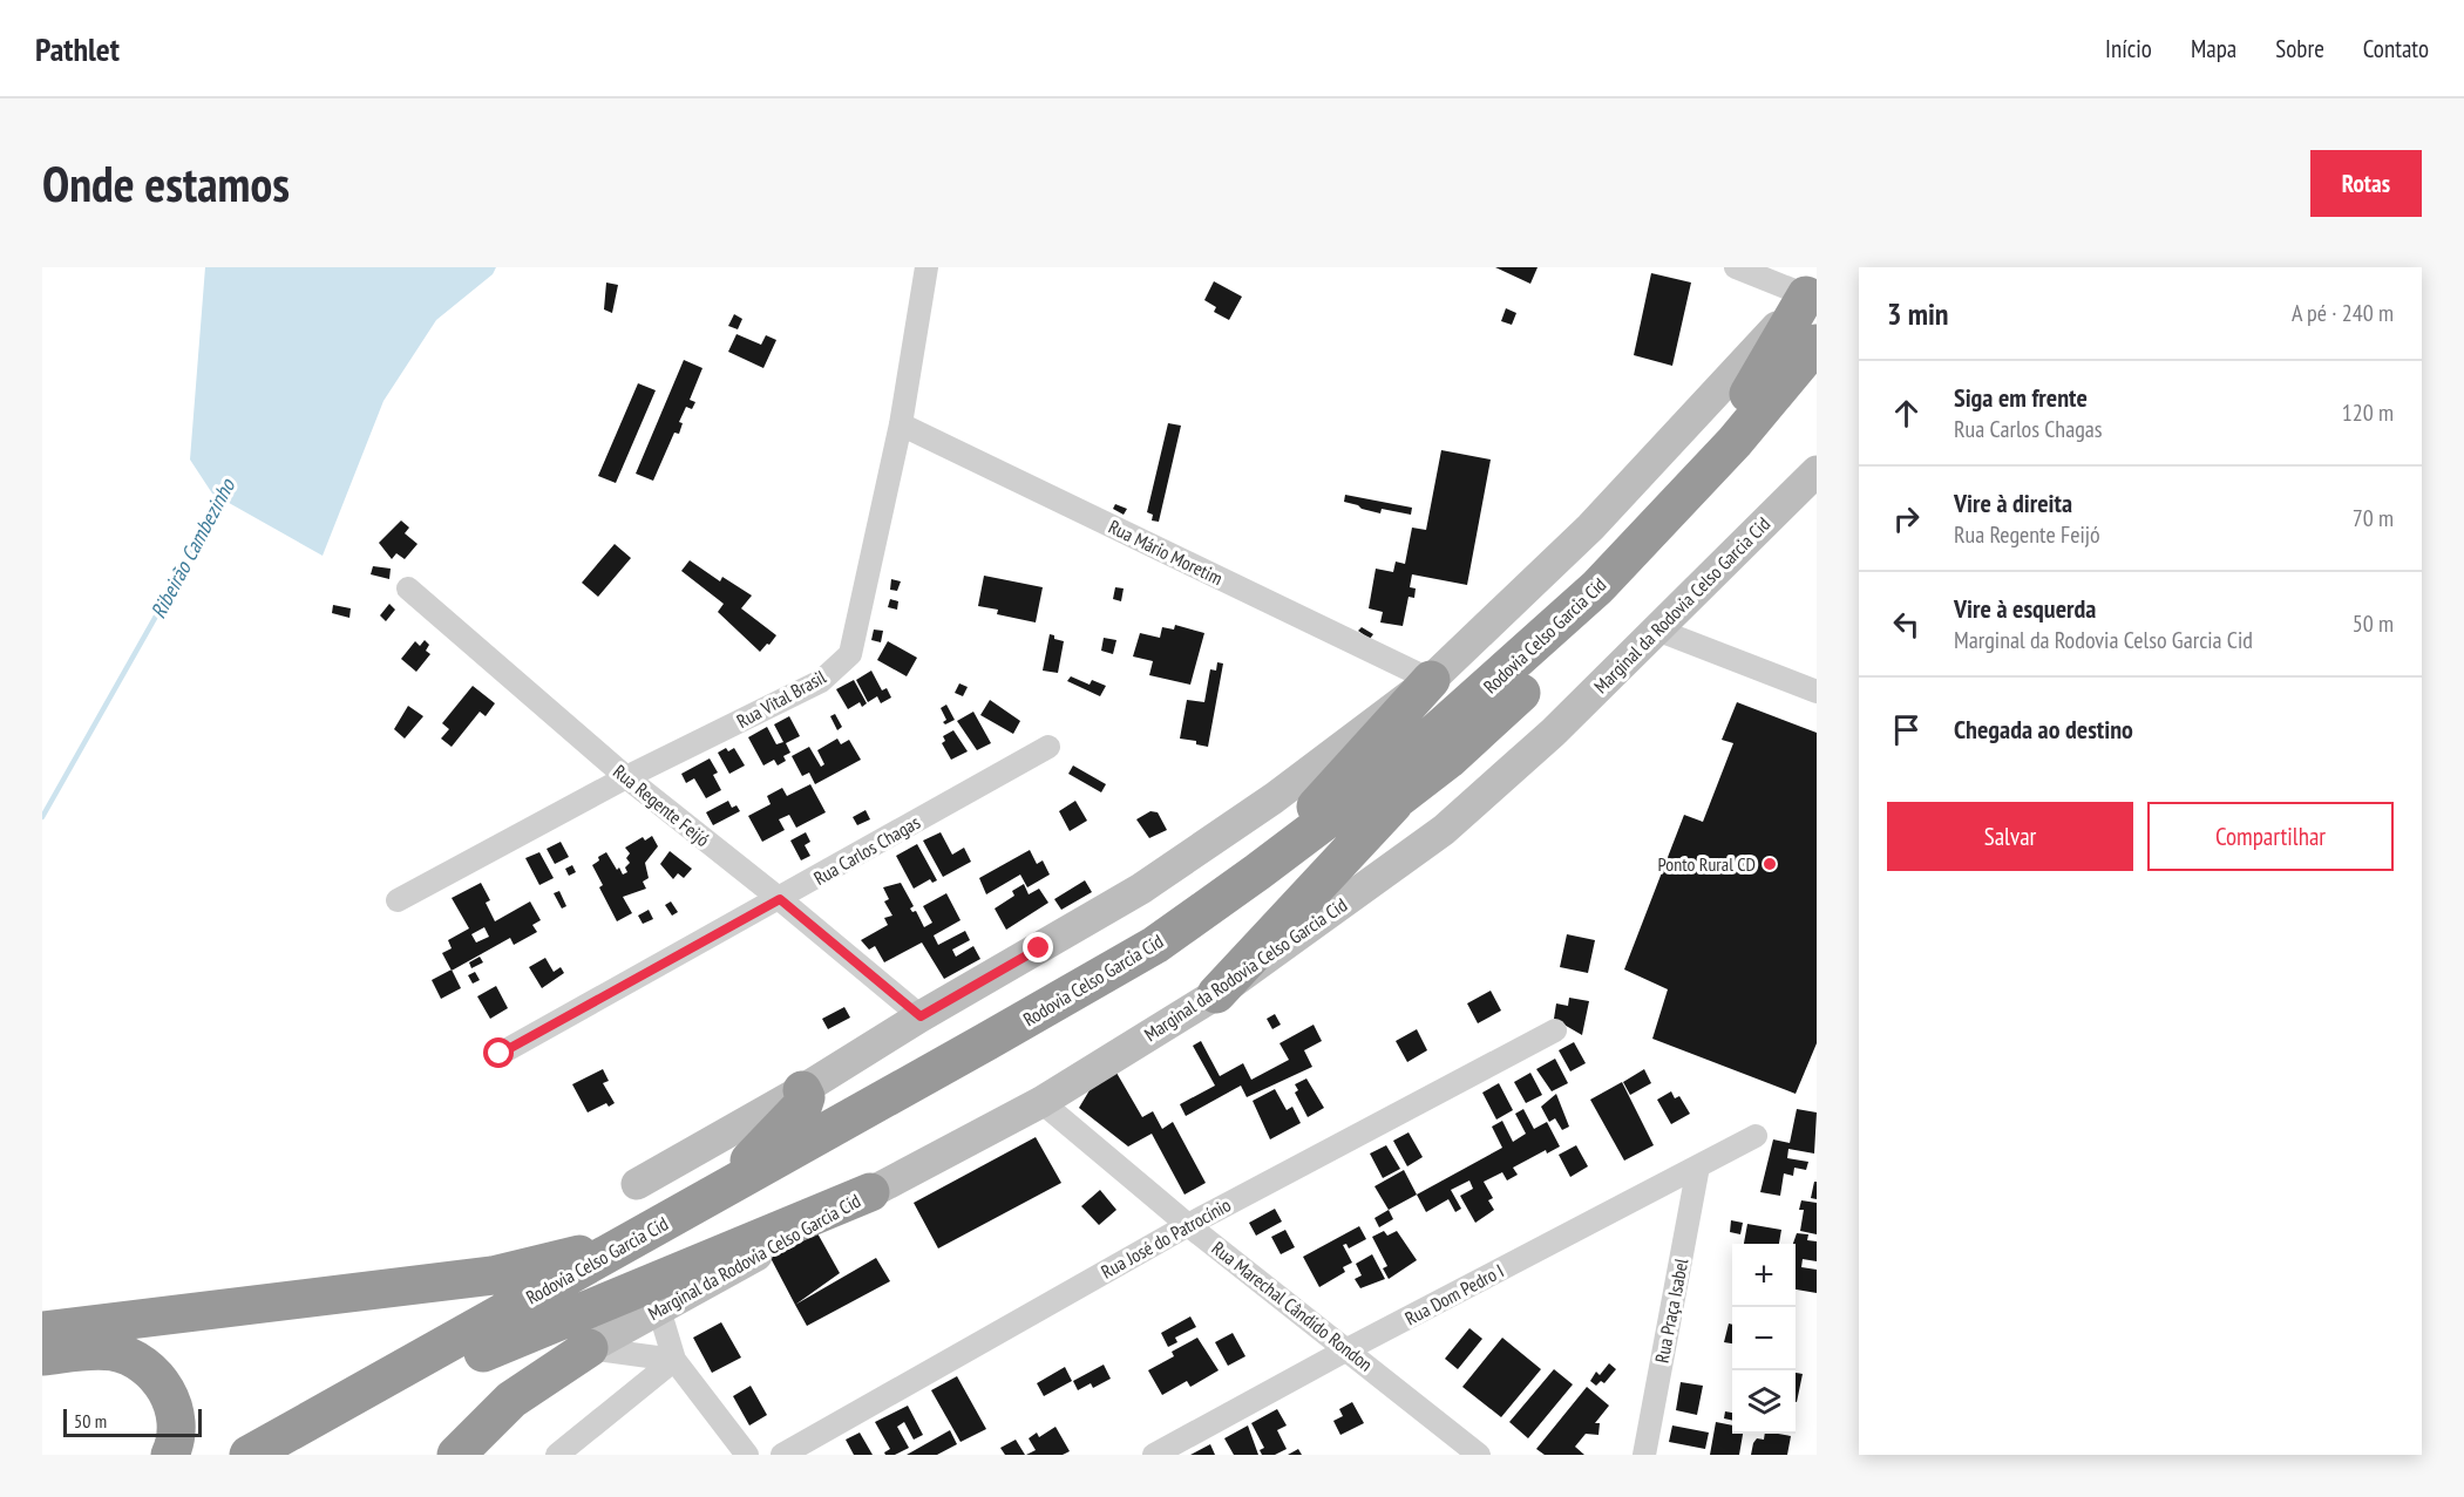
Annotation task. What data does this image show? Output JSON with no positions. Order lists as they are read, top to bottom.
{
  "streets": {
    "highway": ["Rodovia Celso Garcia Cid"],
    "street": [
      "Rua Mário Moretim",
      "Marginal da Rodovia Celso Garcia Cid",
      "Rua Vital Brasil",
      "Rua Regente Feijó",
      "Rua Carlos Chagas",
      "Rua José do Patrocínio",
      "Rua Dom Pedro I",
      "Rua Marechal Cândido Rondon",
      "Rua Praça Isabel"
    ]
  },
  "crossings": [
    ["Rua Mário Moretim", "Rua Vital Brasil"],
    ["Marginal da Rodovia Celso Garcia Cid", "Rua Marechal Cândido Rondon"],
    ["Rua Vital Brasil", "Rua Regente Feijó"],
    ["Rua Regente Feijó", "Rua Carlos Chagas"],
    ["Rua José do Patrocínio", "Rua Marechal Cândido Rondon"],
    ["Rua Dom Pedro I", "Rua Marechal Cândido Rondon"],
    ["Rua Dom Pedro I", "Rua Praça Isabel"]
  ],
  "water": ["Ribeirão Cambezinho"],
  "places": ["Ponto Rural CD"],
  "scale_bar": "50 m",
  "page": {
    "header": "Pathlet",
    "nav": [
      "Início",
      "Mapa",
      "Sobre",
      "Contato"
    ],
    "buttons": [
      "Rotas",
      ["Salvar", "Compartilhar"]
    ],
    "title": "Onde estamos",
    "heading": ["3 min", "A pé · 240 m"],
    "list": [
      ["Siga em frente", "Rua Carlos Chagas", "120 m"],
      ["Vire à direita", "Rua Regente Feijó", "70 m"],
      ["Vire à esquerda", "Marginal da Rodovia Celso Garcia Cid", "50 m"],
      "Chegada ao destino"
    ],
    "map_buttons": ["+", "−"],
    "scale": "50 m"
  }
}
